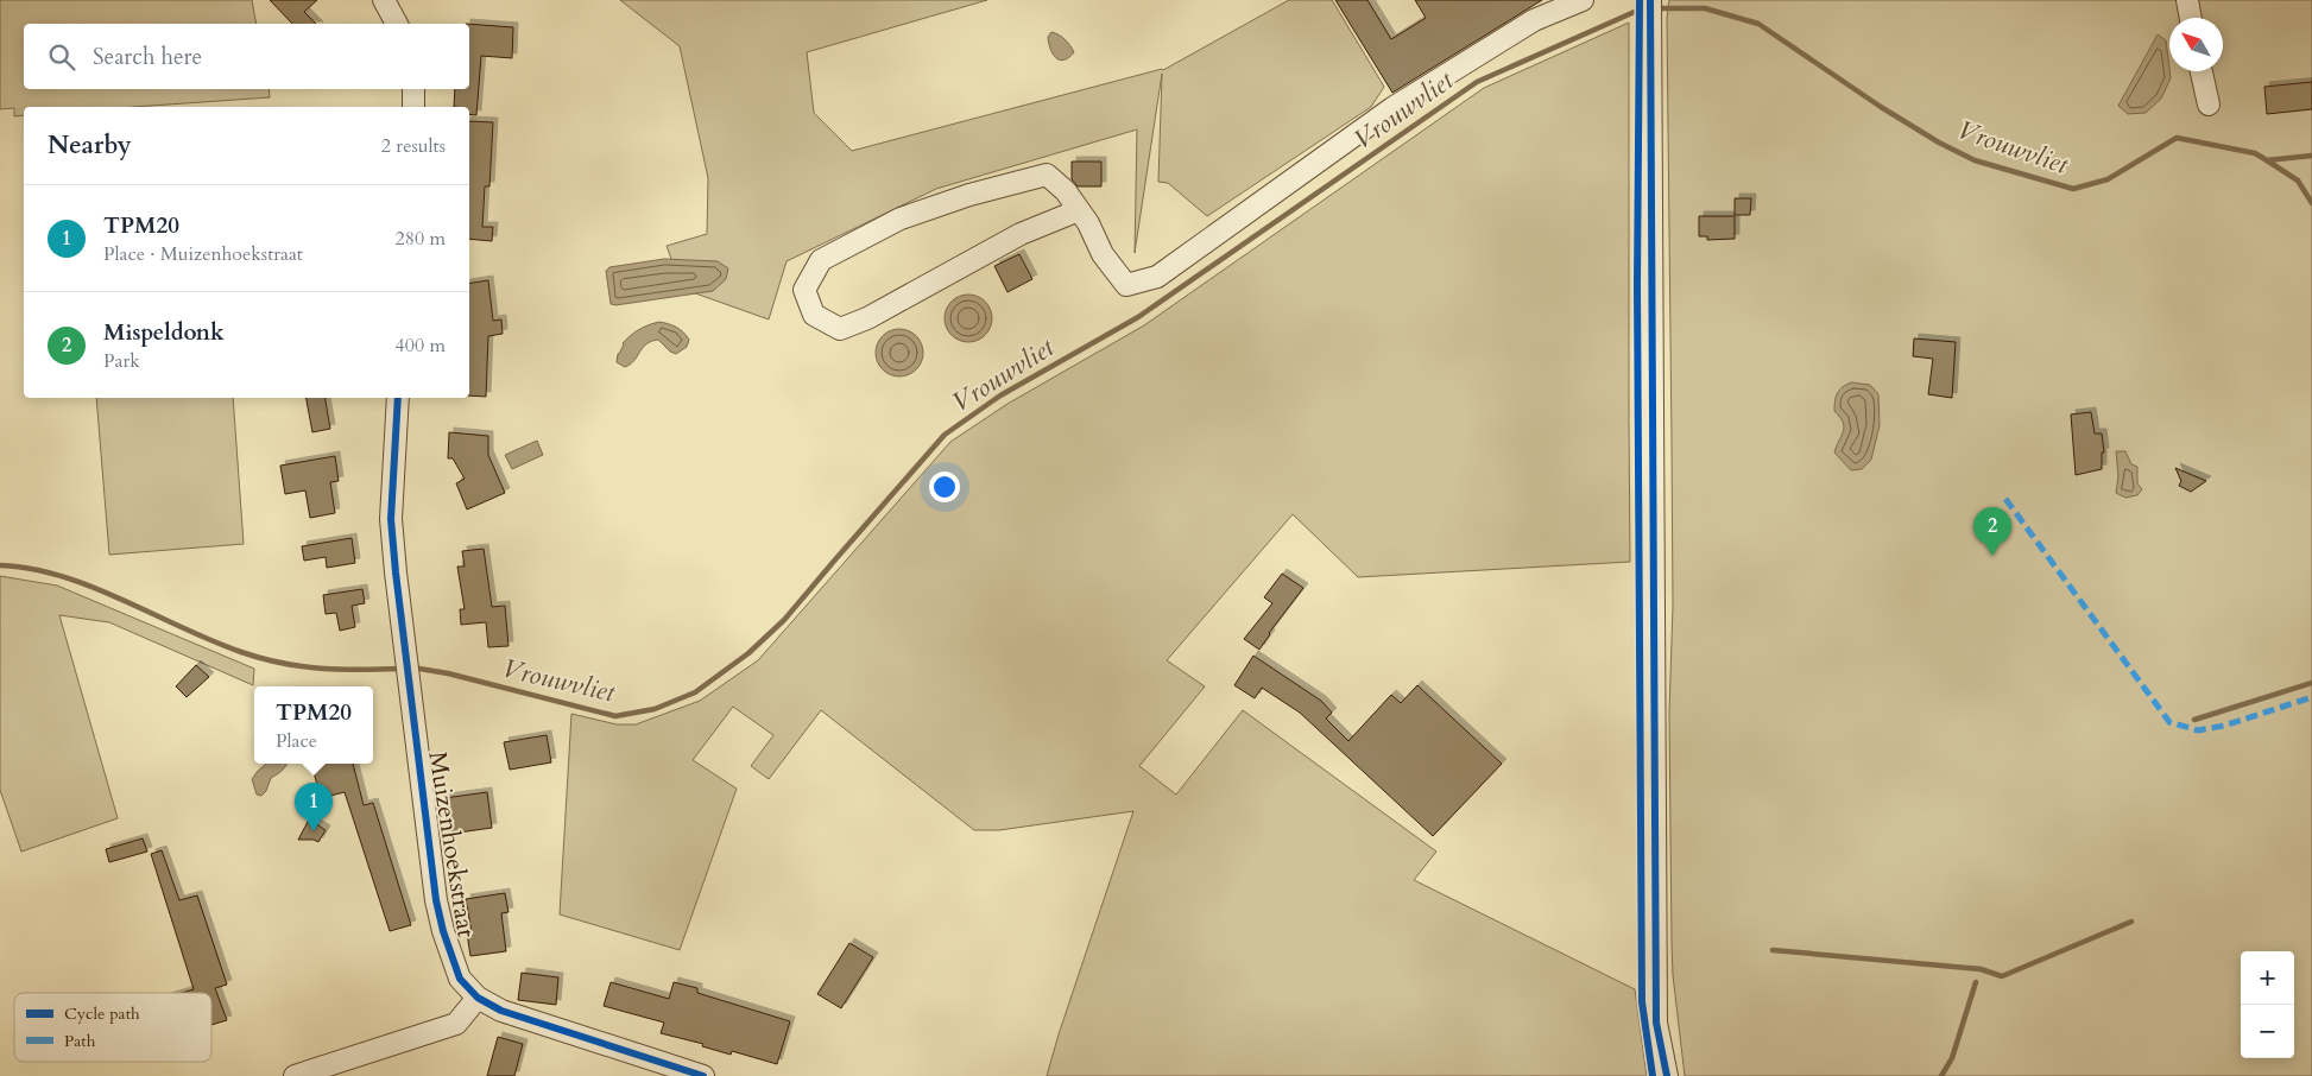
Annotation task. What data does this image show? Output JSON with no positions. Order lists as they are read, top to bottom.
{
  "streets": {
    "street": ["Muizenhoekstraat"]
  },
  "water": ["Vrouwvliet"],
  "legend": ["Cycle path", "Path"],
  "north": "top left",
  "page": {
    "search": "Search here",
    "heading": ["Nearby", "2 results"],
    "list": [
      {
        "mark": "1",
        "name": "TPM20",
        "note": "Place · Muizenhoekstraat",
        "value": "280 m"
      },
      {
        "mark": "2",
        "name": "Mispeldonk",
        "note": "Park",
        "value": "400 m"
      }
    ],
    "pins": ["2", "1"],
    "popup": ["TPM20", "Place"],
    "map_buttons": ["+", "−"]
  }
}
